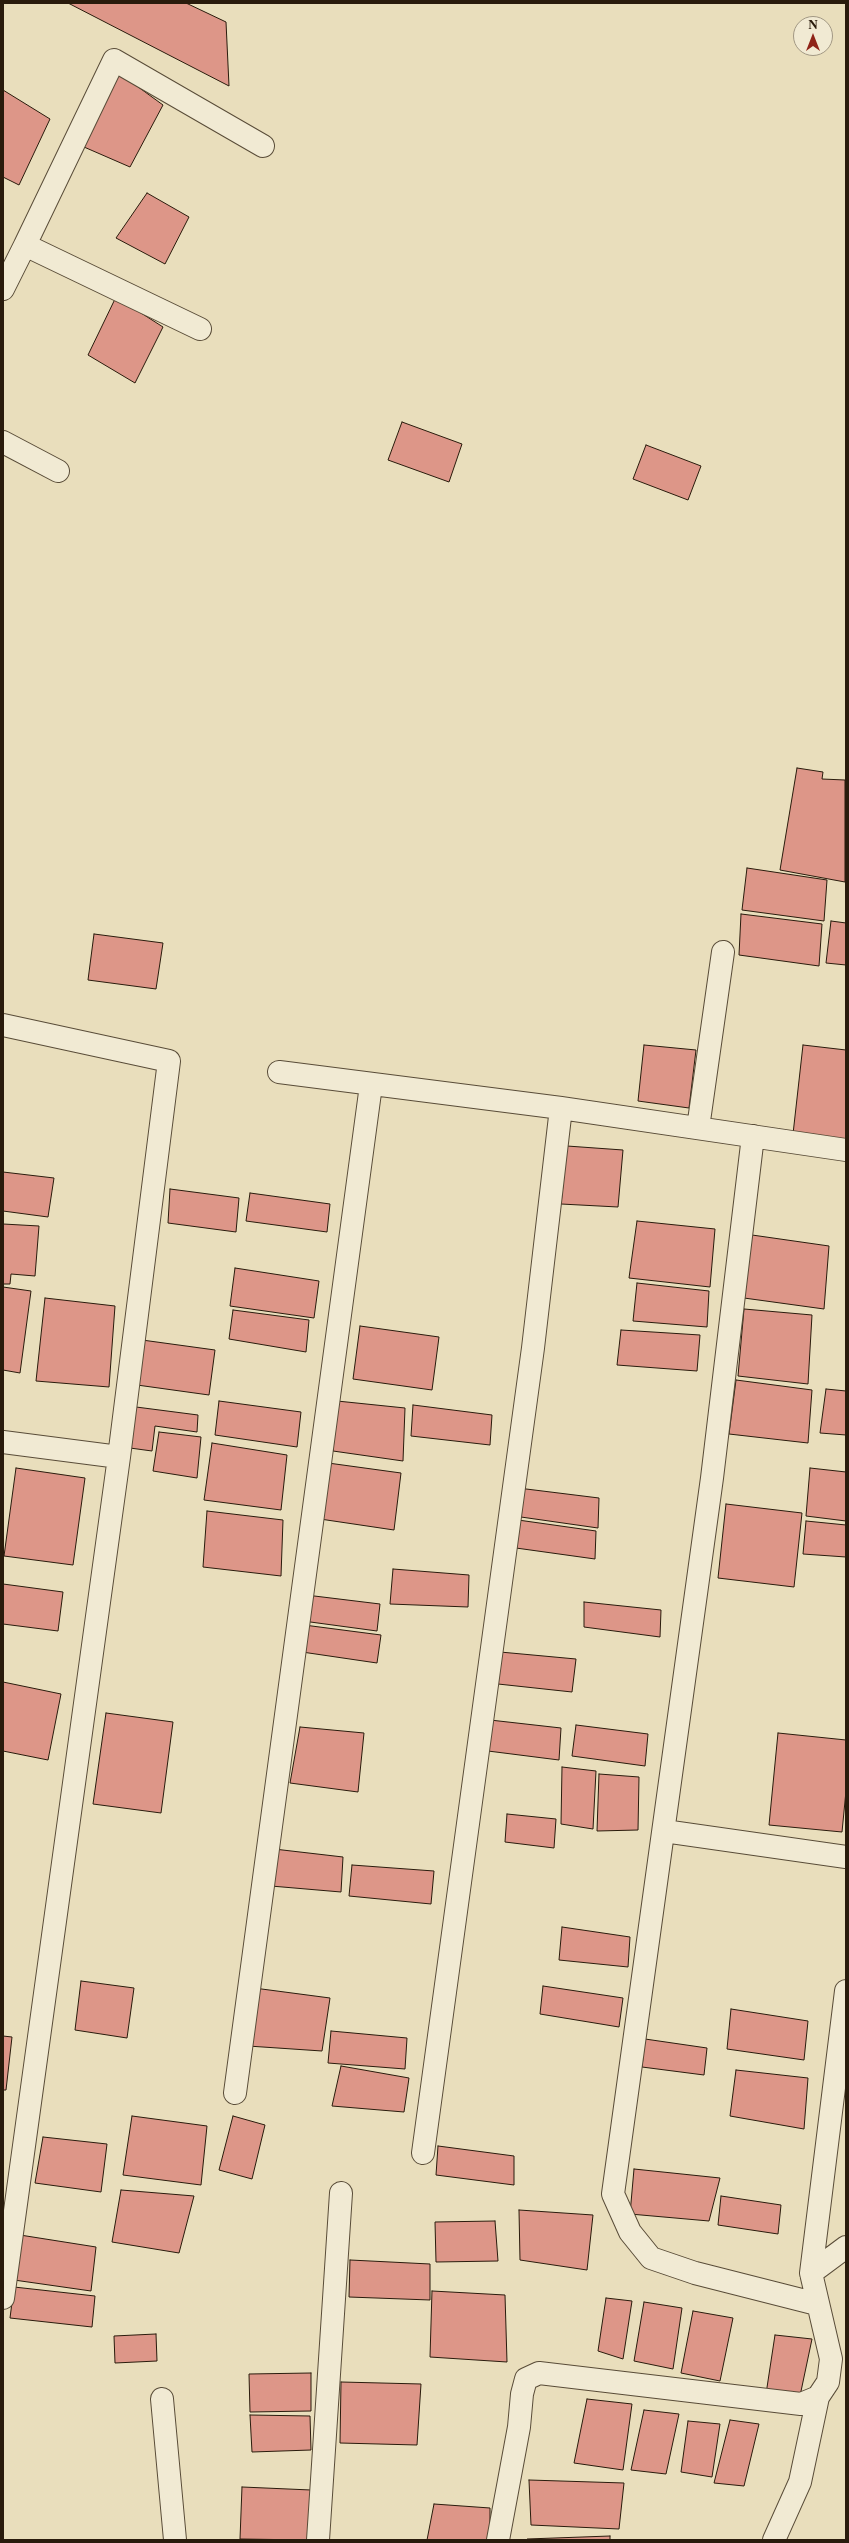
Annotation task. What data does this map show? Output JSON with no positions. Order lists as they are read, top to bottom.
{
  "north": "top"
}
